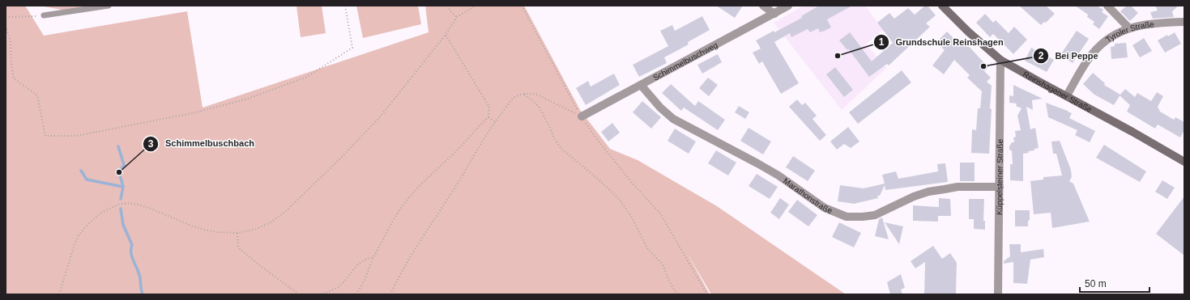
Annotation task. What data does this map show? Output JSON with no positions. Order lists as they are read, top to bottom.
{
  "streets": {
    "main road": ["Reinshagener Straße"],
    "street": [
      "Tyroler Straße",
      "Schimmelbuschweg",
      "Küppelsteiner Straße",
      "Marathonstraße"
    ]
  },
  "crossings": [
    ["Tyroler Straße", "Reinshagener Straße"],
    ["Schimmelbuschweg", "Marathonstraße"],
    ["Reinshagener Straße", "Küppelsteiner Straße"],
    ["Küppelsteiner Straße", "Marathonstraße"]
  ],
  "places": ["Grundschule Reinshagen", "Bei Peppe", "Schimmelbuschbach"],
  "scale_bar": "50 m"
}
